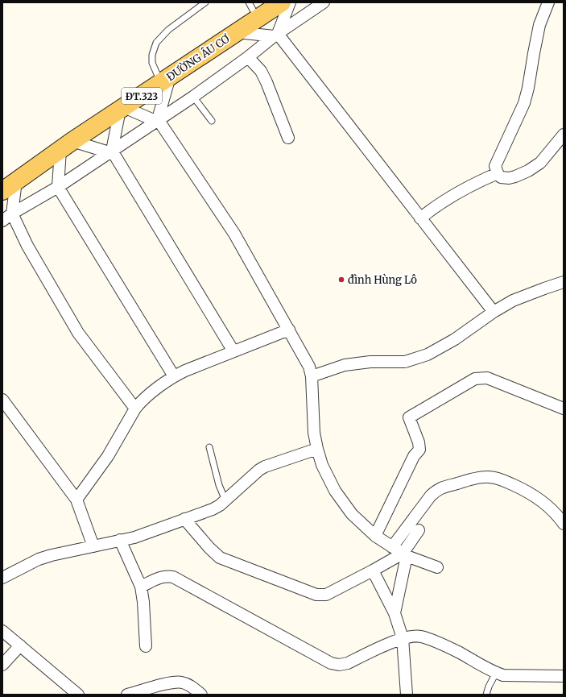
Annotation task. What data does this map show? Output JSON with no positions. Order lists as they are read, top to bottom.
{
  "streets": {
    "main road": ["ĐƯỜNG ÂU CƠ", "ĐT.323"]
  },
  "places": ["đình Hùng Lô"]
}
